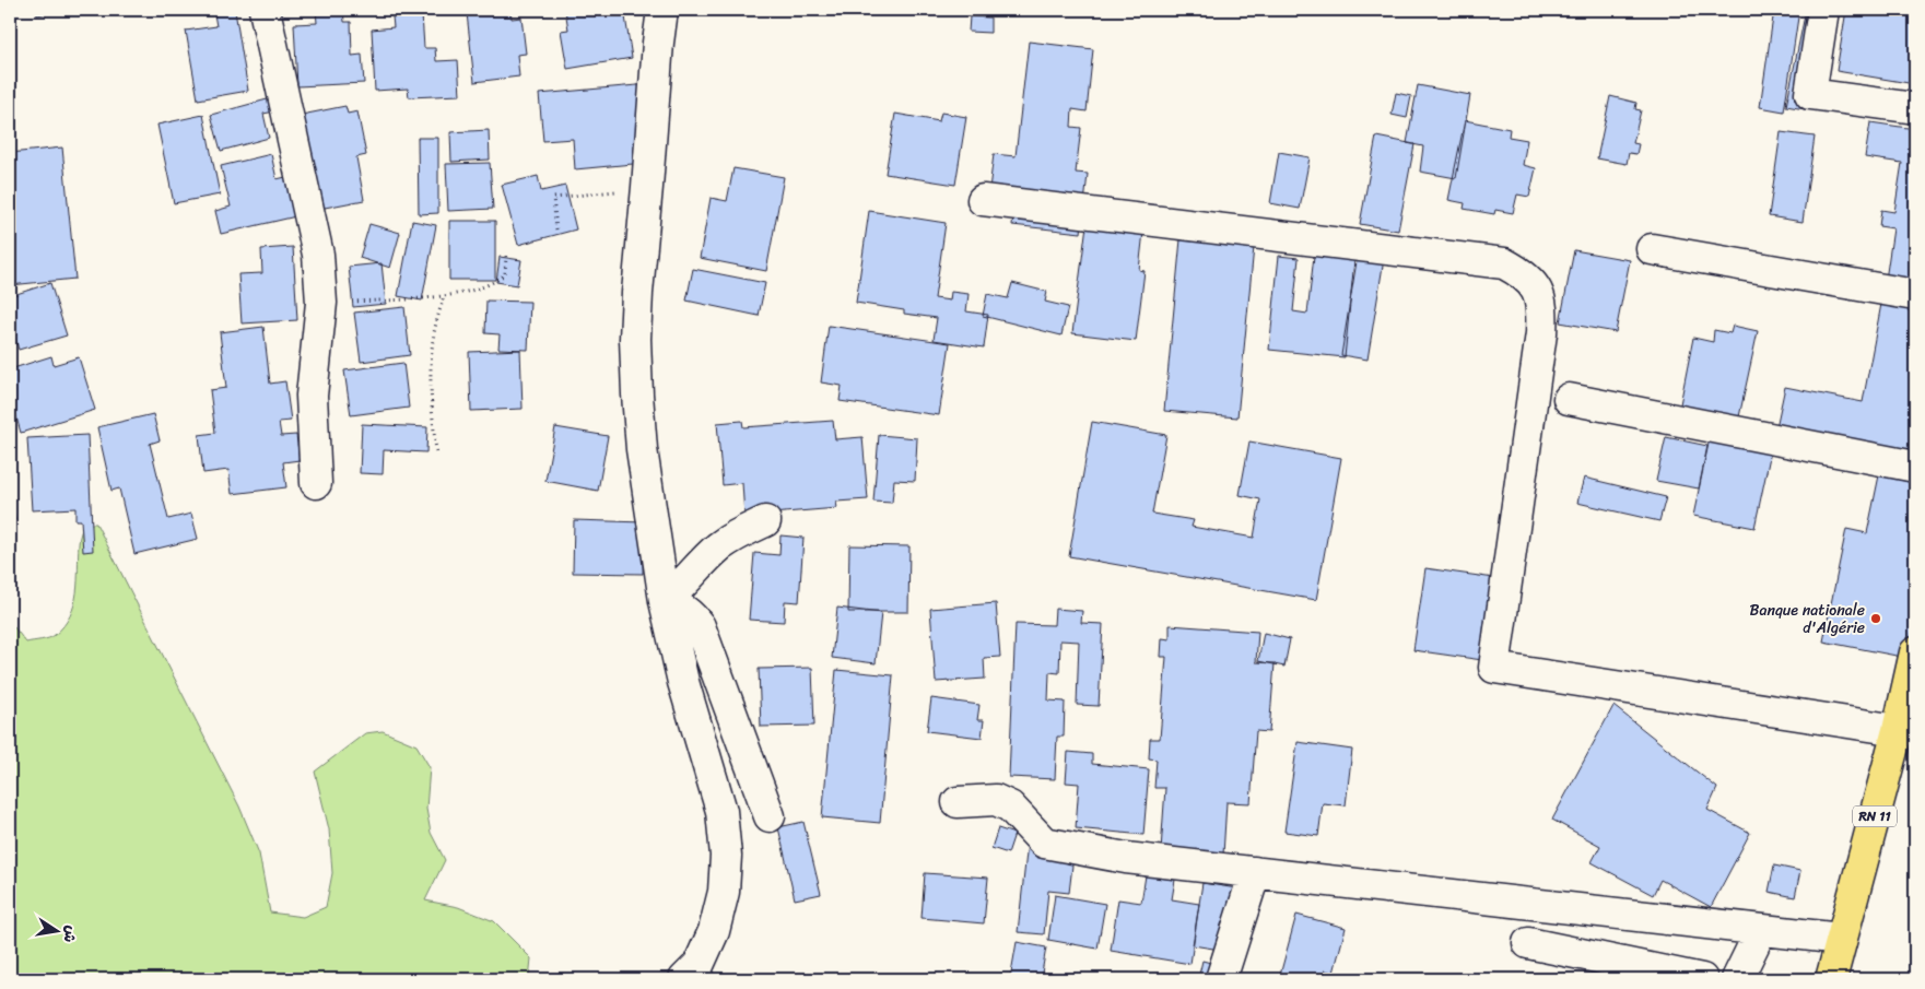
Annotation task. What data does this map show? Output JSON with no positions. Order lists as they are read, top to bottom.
{
  "streets": {
    "main road": ["RN 11"]
  },
  "places": ["Banque nationale d'Algérie"],
  "north": "right"
}
